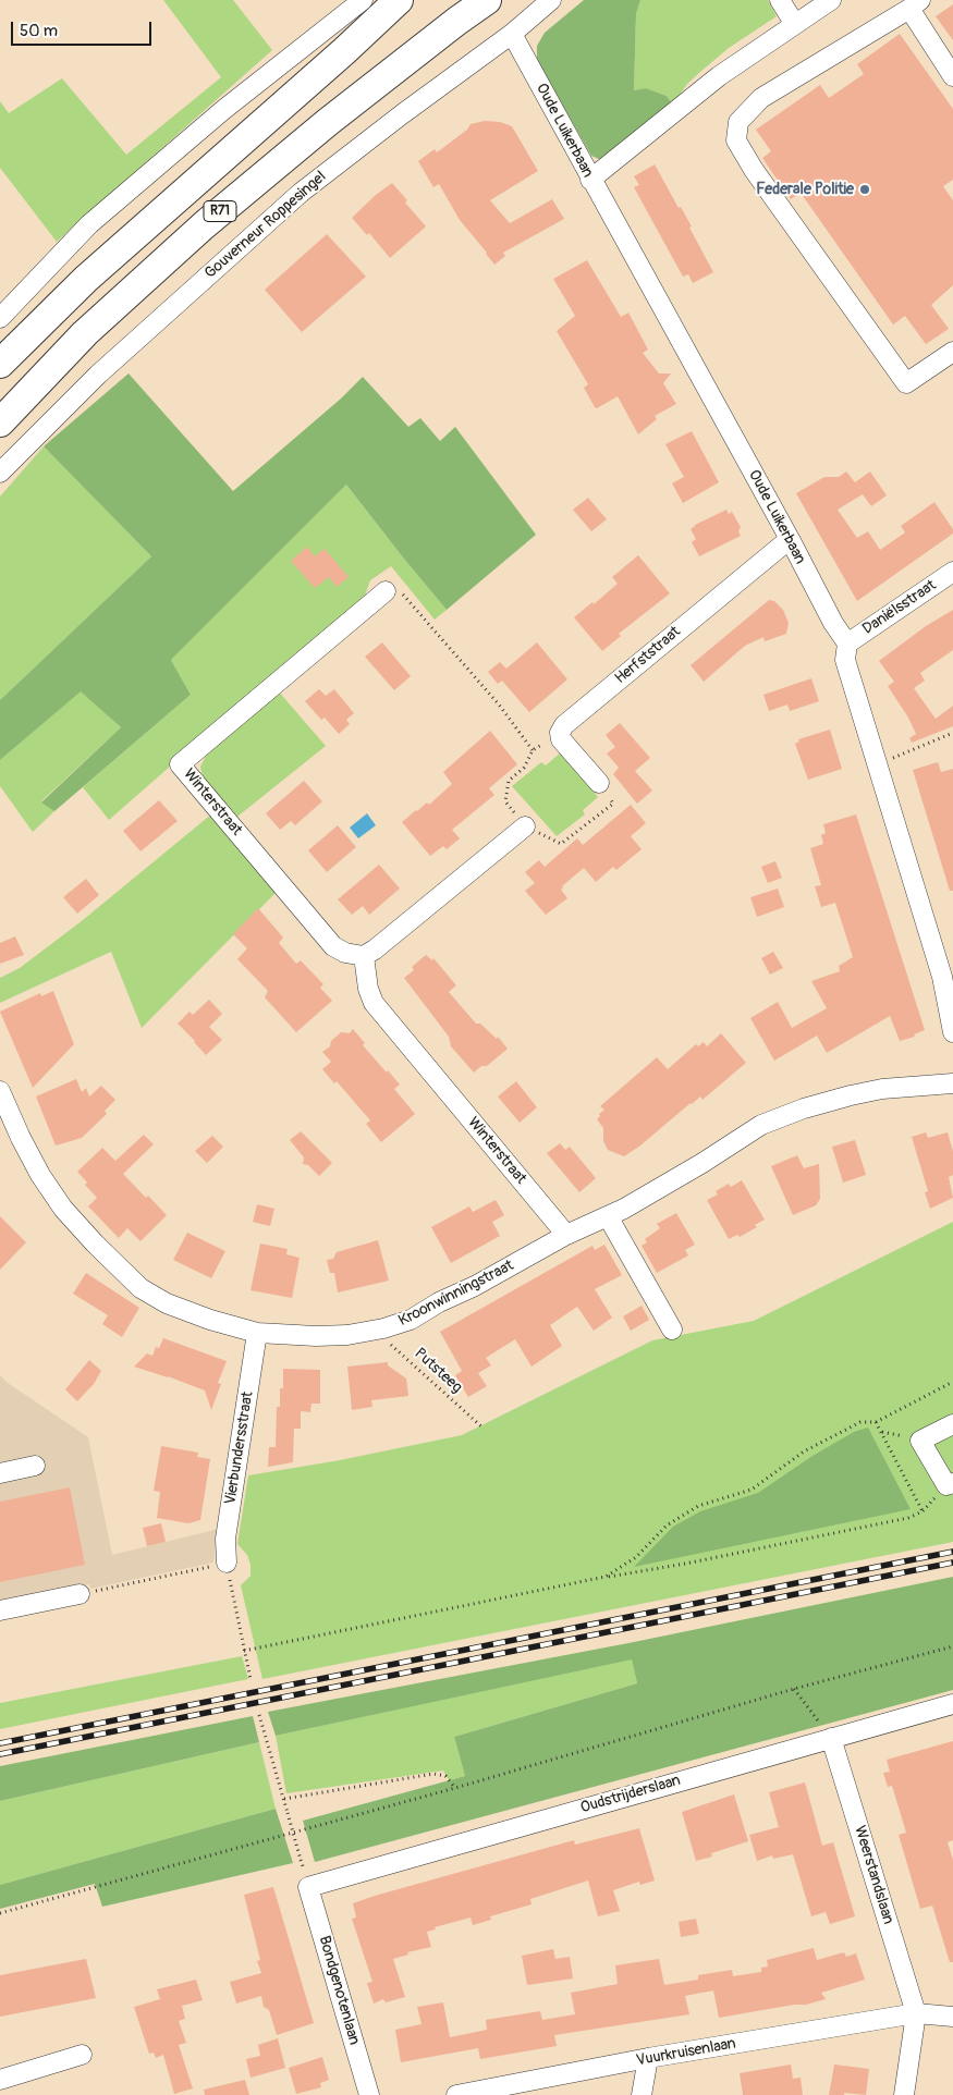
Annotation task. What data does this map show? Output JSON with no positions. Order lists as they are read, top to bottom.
{
  "streets": {
    "highway": ["R71"],
    "street": [
      "Oude Luikerbaan",
      "Gouverneur Roppesingel",
      "Daniëlsstraat",
      "Herfststraat",
      "Winterstraat",
      "Kroonwinningstraat",
      "Vierbundersstraat",
      "Oudstrijderslaan",
      "Weerstandslaan",
      "Bondgenotenlaan",
      "Vuurkruisenlaan"
    ],
    "path": ["Putsteeg"]
  },
  "crossings": [
    ["Oude Luikerbaan", "Gouverneur Roppesingel"],
    ["Oude Luikerbaan", "Daniëlsstraat"],
    ["Oude Luikerbaan", "Herfststraat"],
    ["Winterstraat", "Kroonwinningstraat"],
    ["Kroonwinningstraat", "Putsteeg"],
    ["Kroonwinningstraat", "Vierbundersstraat"],
    ["Oudstrijderslaan", "Weerstandslaan"],
    ["Oudstrijderslaan", "Bondgenotenlaan"],
    ["Weerstandslaan", "Vuurkruisenlaan"]
  ],
  "places": ["Federale Politie"],
  "scale_bar": "50 m"
}
